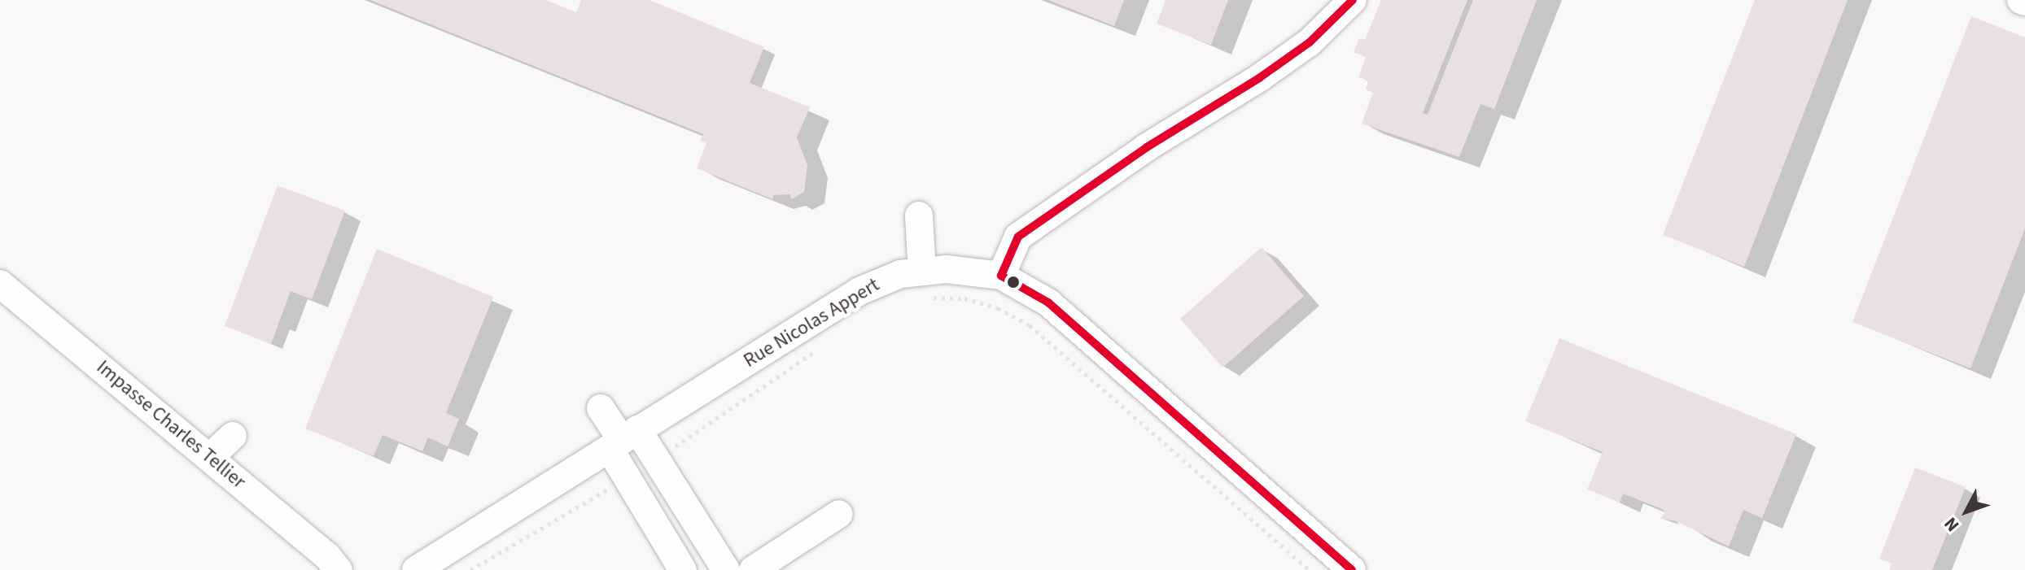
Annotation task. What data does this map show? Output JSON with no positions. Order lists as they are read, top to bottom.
{
  "streets": {
    "street": ["Rue Nicolas Appert", "Impasse Charles Tellier"]
  },
  "north": "bottom left"
}
